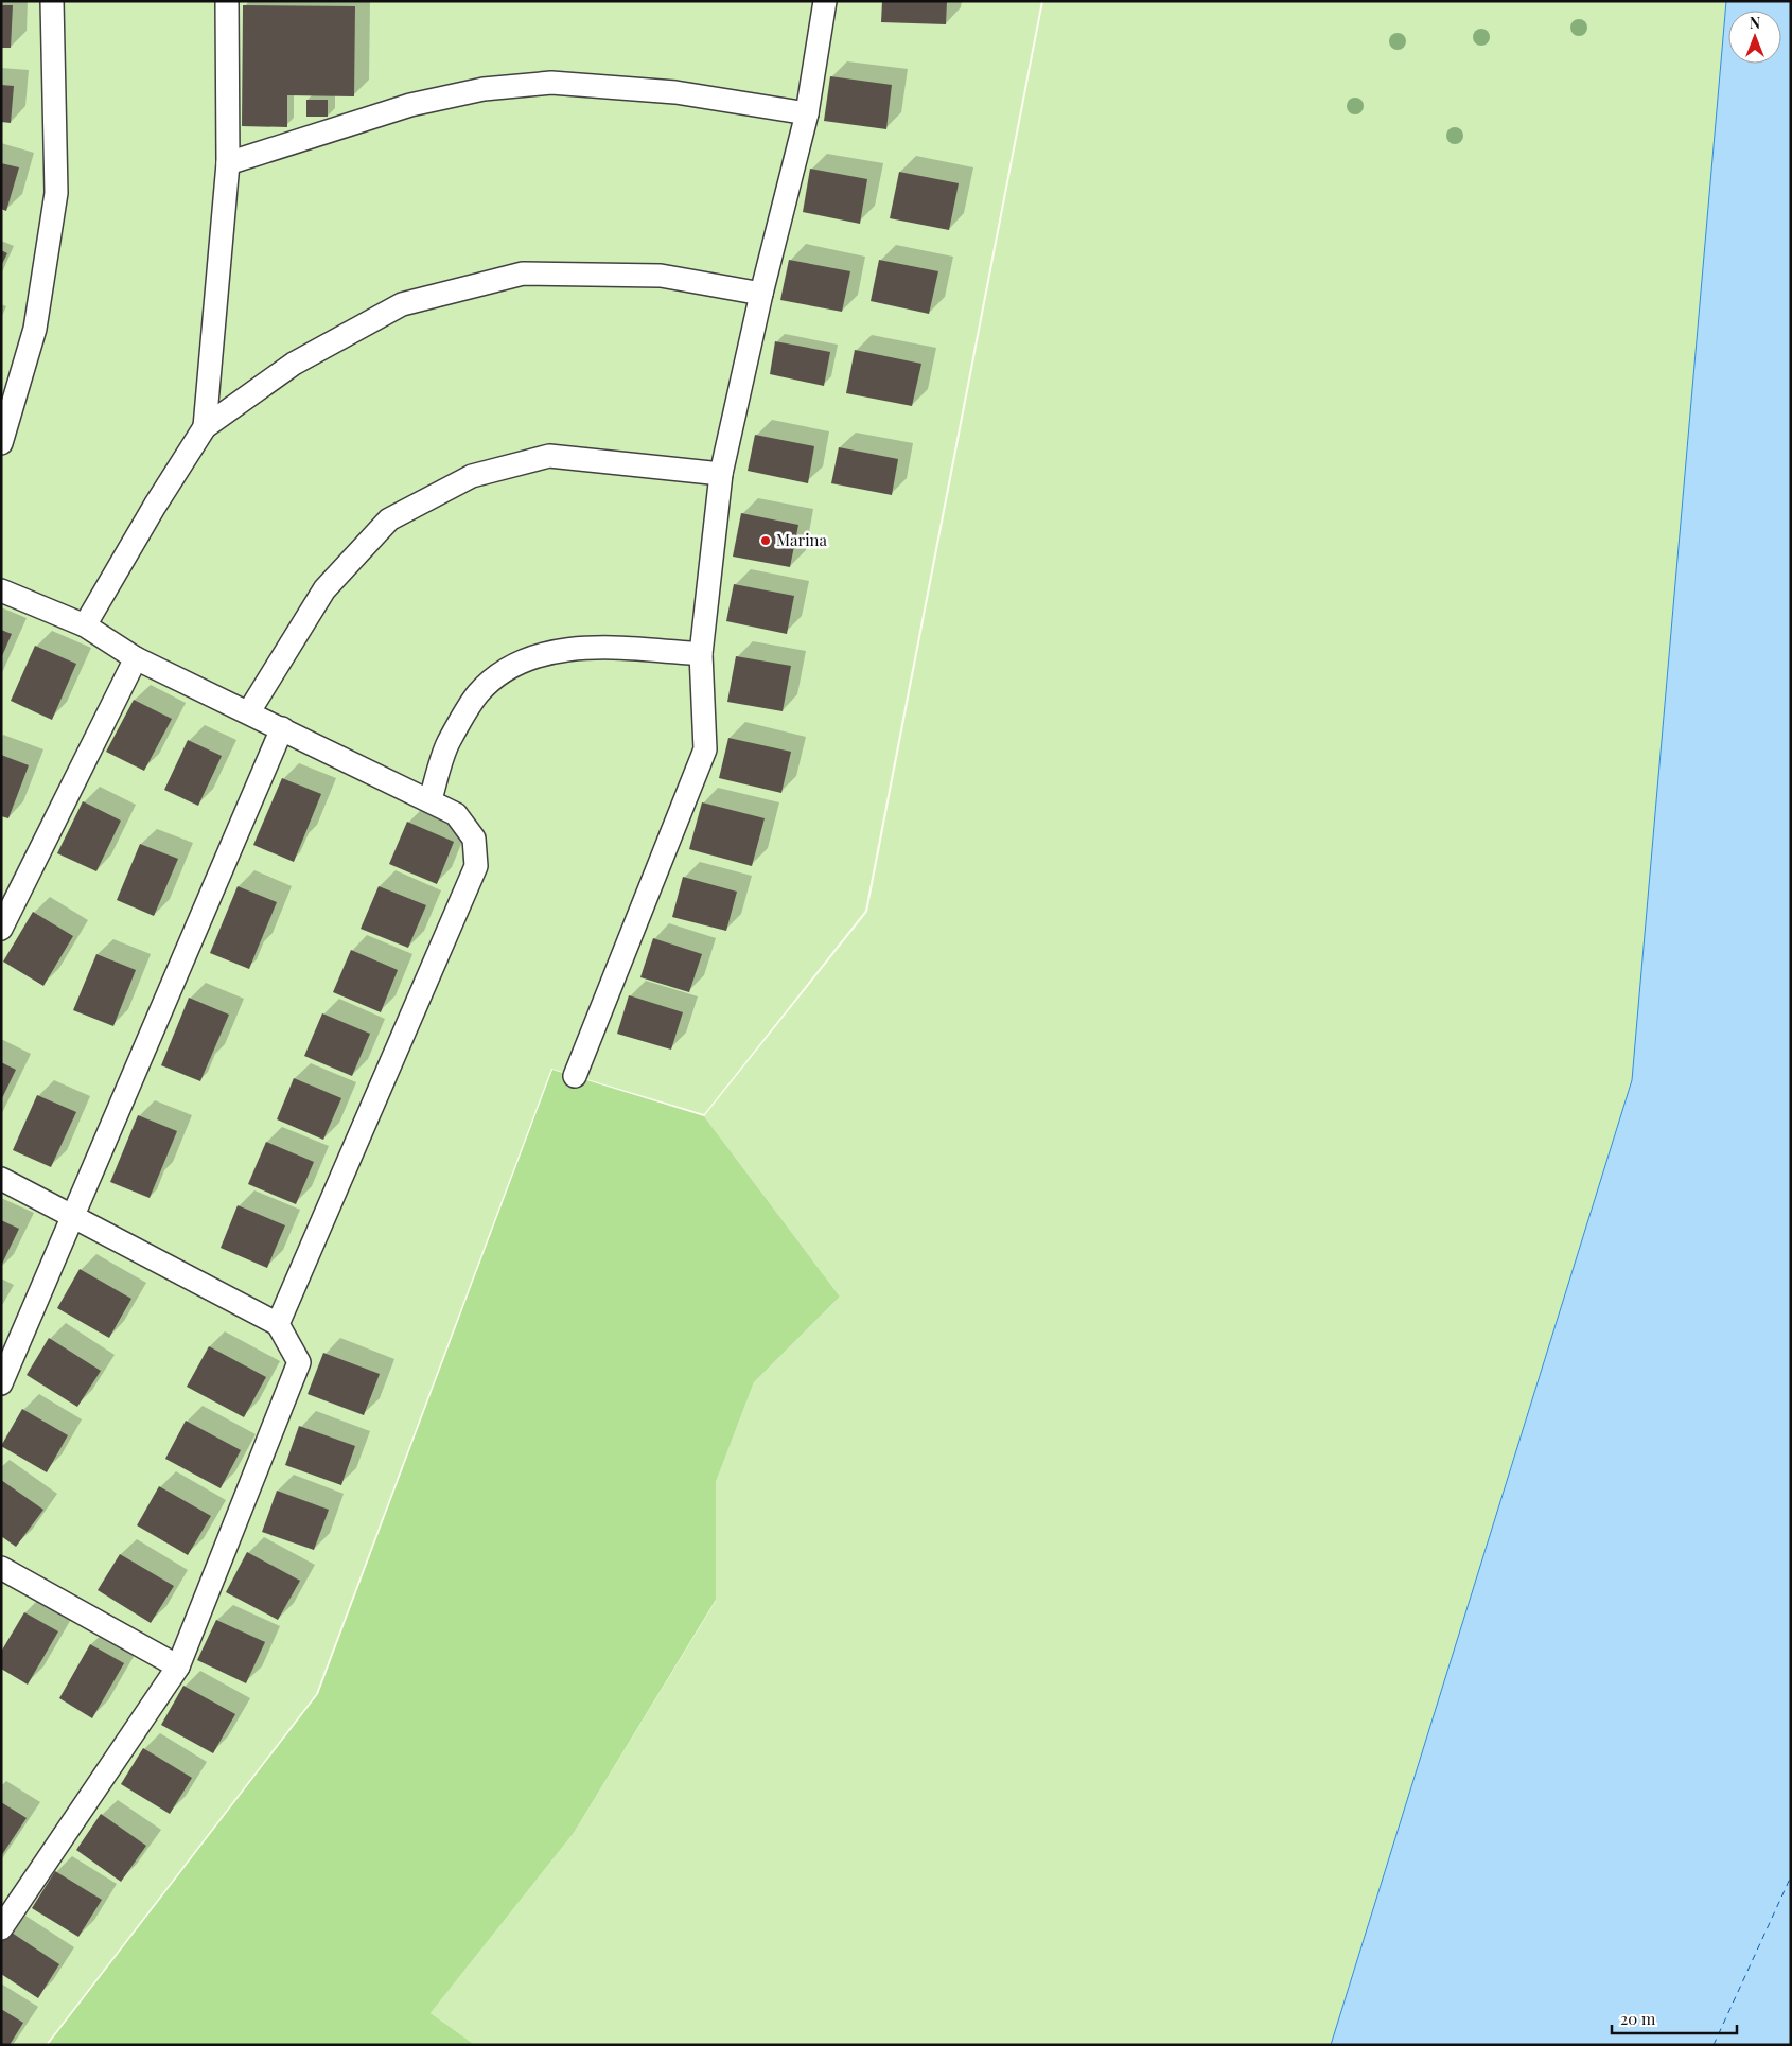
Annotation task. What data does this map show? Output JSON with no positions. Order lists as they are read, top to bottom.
{
  "places": ["Marina"],
  "scale_bar": "20 m",
  "north": "top"
}
